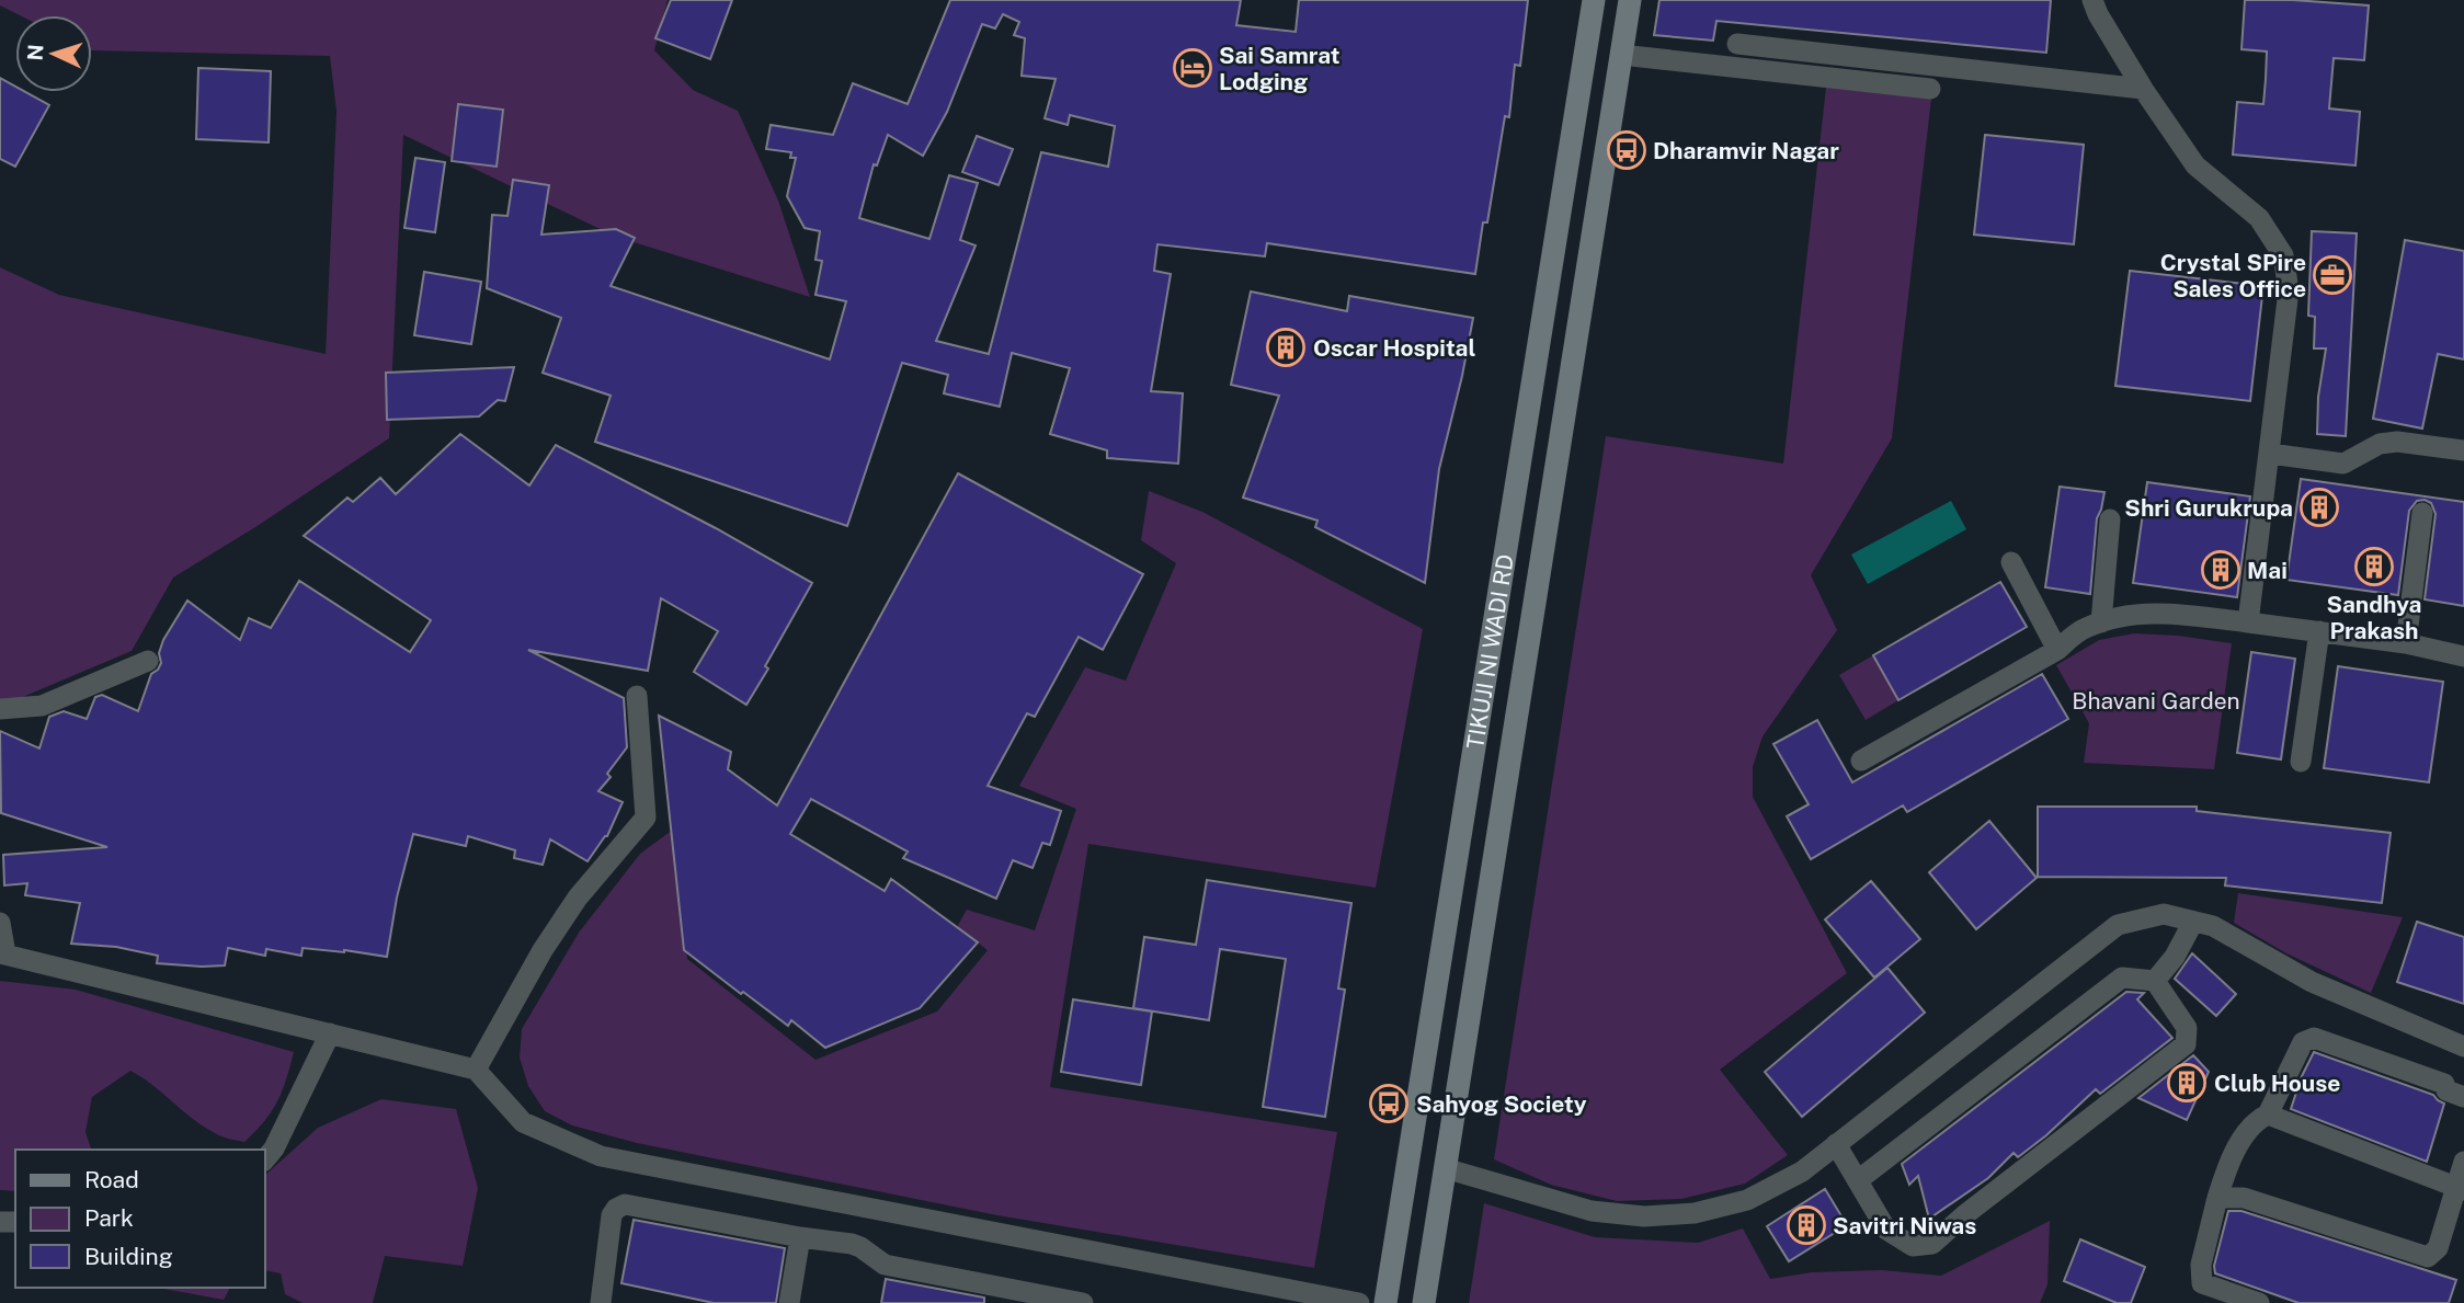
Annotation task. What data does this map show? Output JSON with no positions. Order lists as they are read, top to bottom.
{
  "streets": {
    "main road": ["TIKUJI NI WADI RD"]
  },
  "parks": ["Bhavani Garden"],
  "places": {
    "hotel": ["Sai Samrat Lodging"],
    "bus stop": ["Dharamvir Nagar", "Sahyog Society"],
    "office": ["Crystal SPire Sales Office"],
    "building": [
      "Oscar Hospital",
      "Shri Gurukrupa",
      "Sandhya Prakash",
      "Mai",
      "Club House",
      "Savitri Niwas"
    ]
  },
  "legend": ["Road", "Park", "Building"],
  "north": "left"
}
